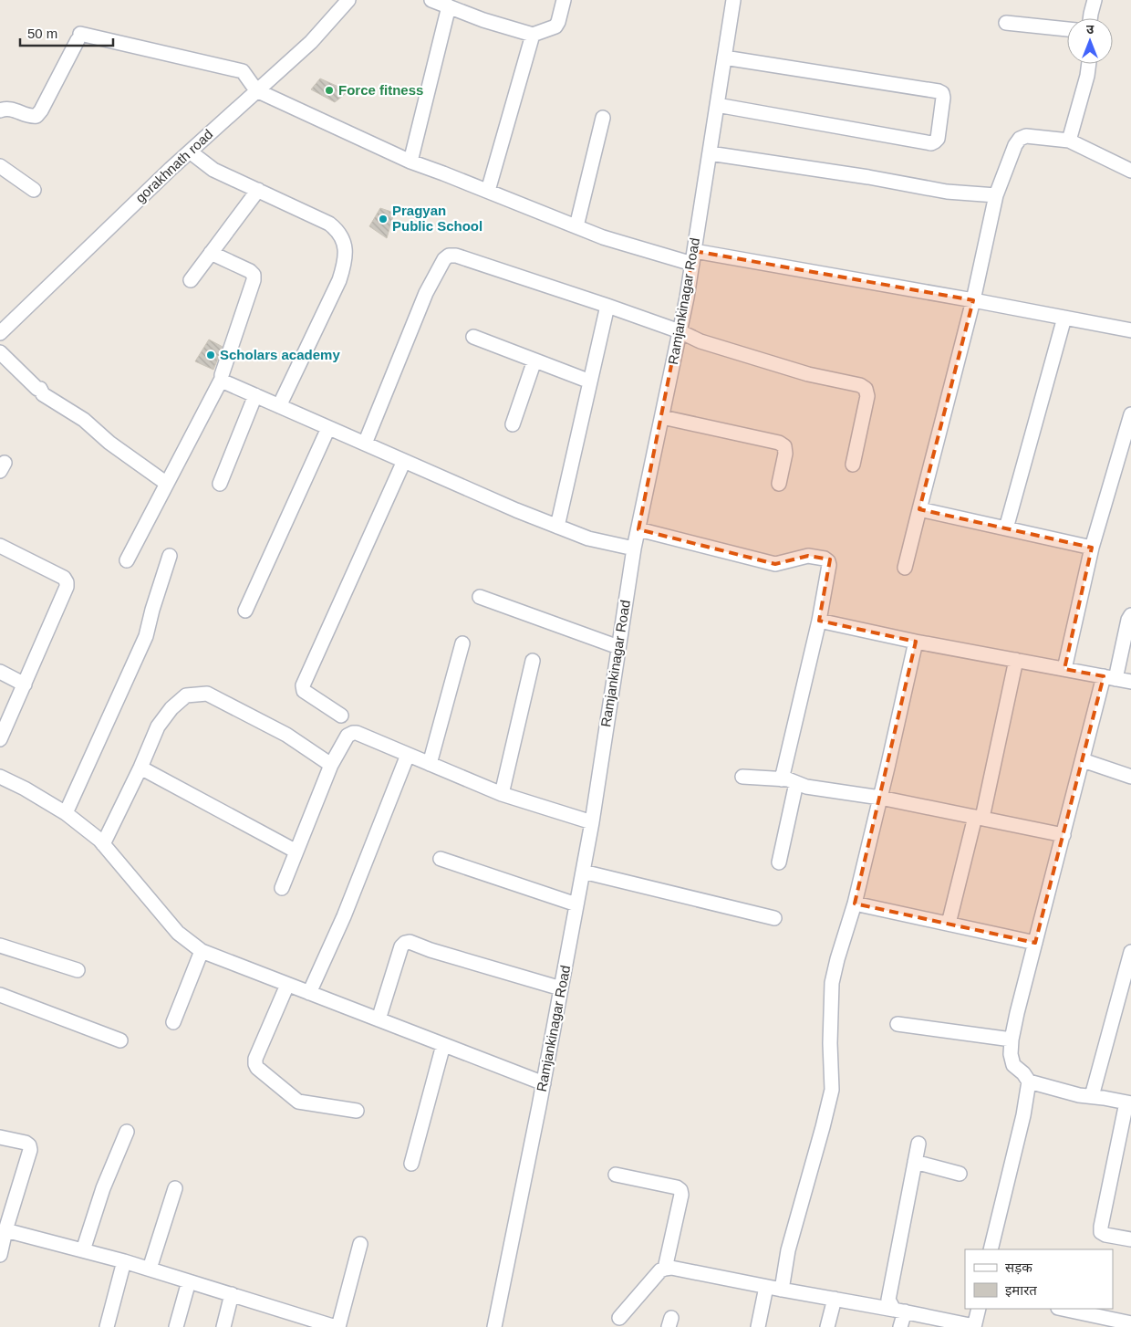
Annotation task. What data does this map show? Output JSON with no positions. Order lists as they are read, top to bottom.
{
  "streets": {
    "street": ["gorakhnath road", "Ramjankinagar Road"]
  },
  "places": ["Force fitness", "Pragyan Public School", "Scholars academy"],
  "legend": ["सड़क", "इमारत"],
  "scale_bar": "50 m",
  "north": "top"
}
